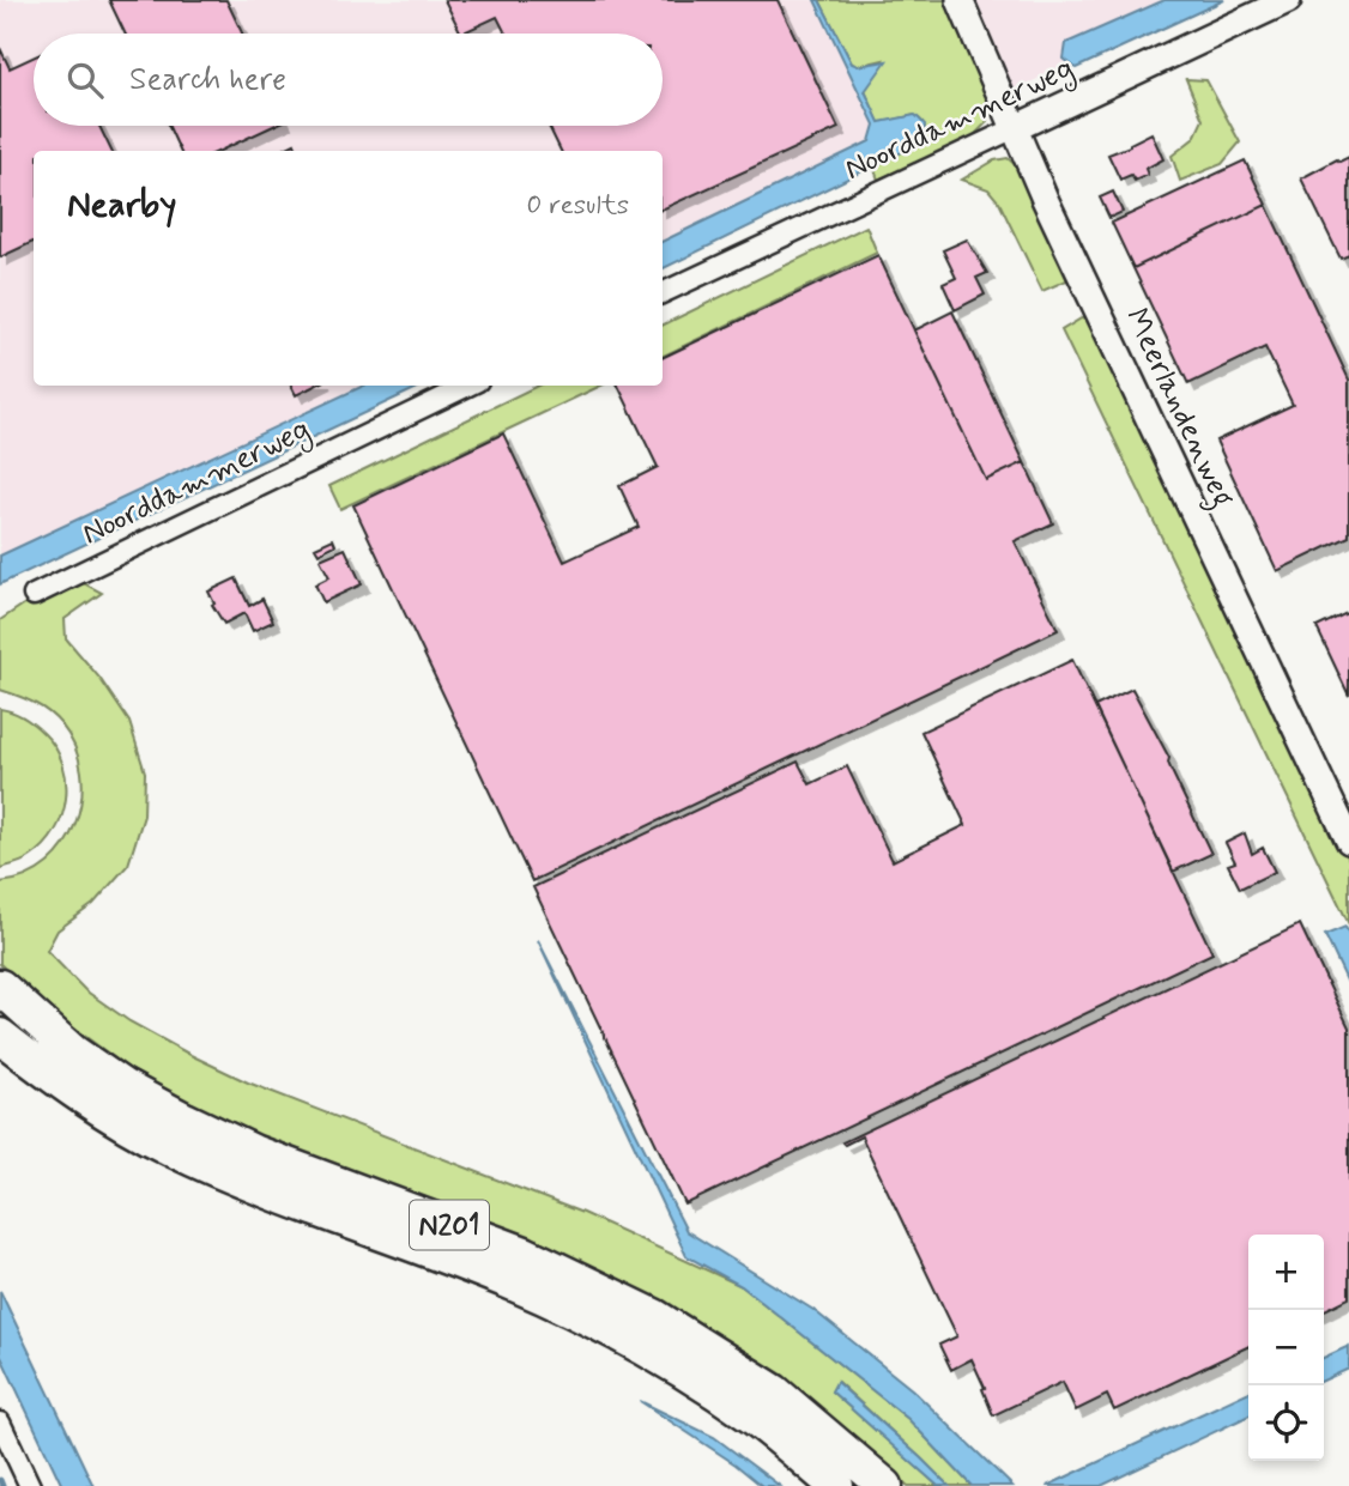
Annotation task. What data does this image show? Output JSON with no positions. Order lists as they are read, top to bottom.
{
  "streets": {
    "highway": ["N201"],
    "street": ["Noorddammerweg", "Meerlandenweg"]
  },
  "crossings": [
    ["Noorddammerweg", "Meerlandenweg"]
  ],
  "page": {
    "search": "Search here",
    "heading": ["Nearby", "0 results"],
    "map_buttons": ["+", "−"]
  }
}
